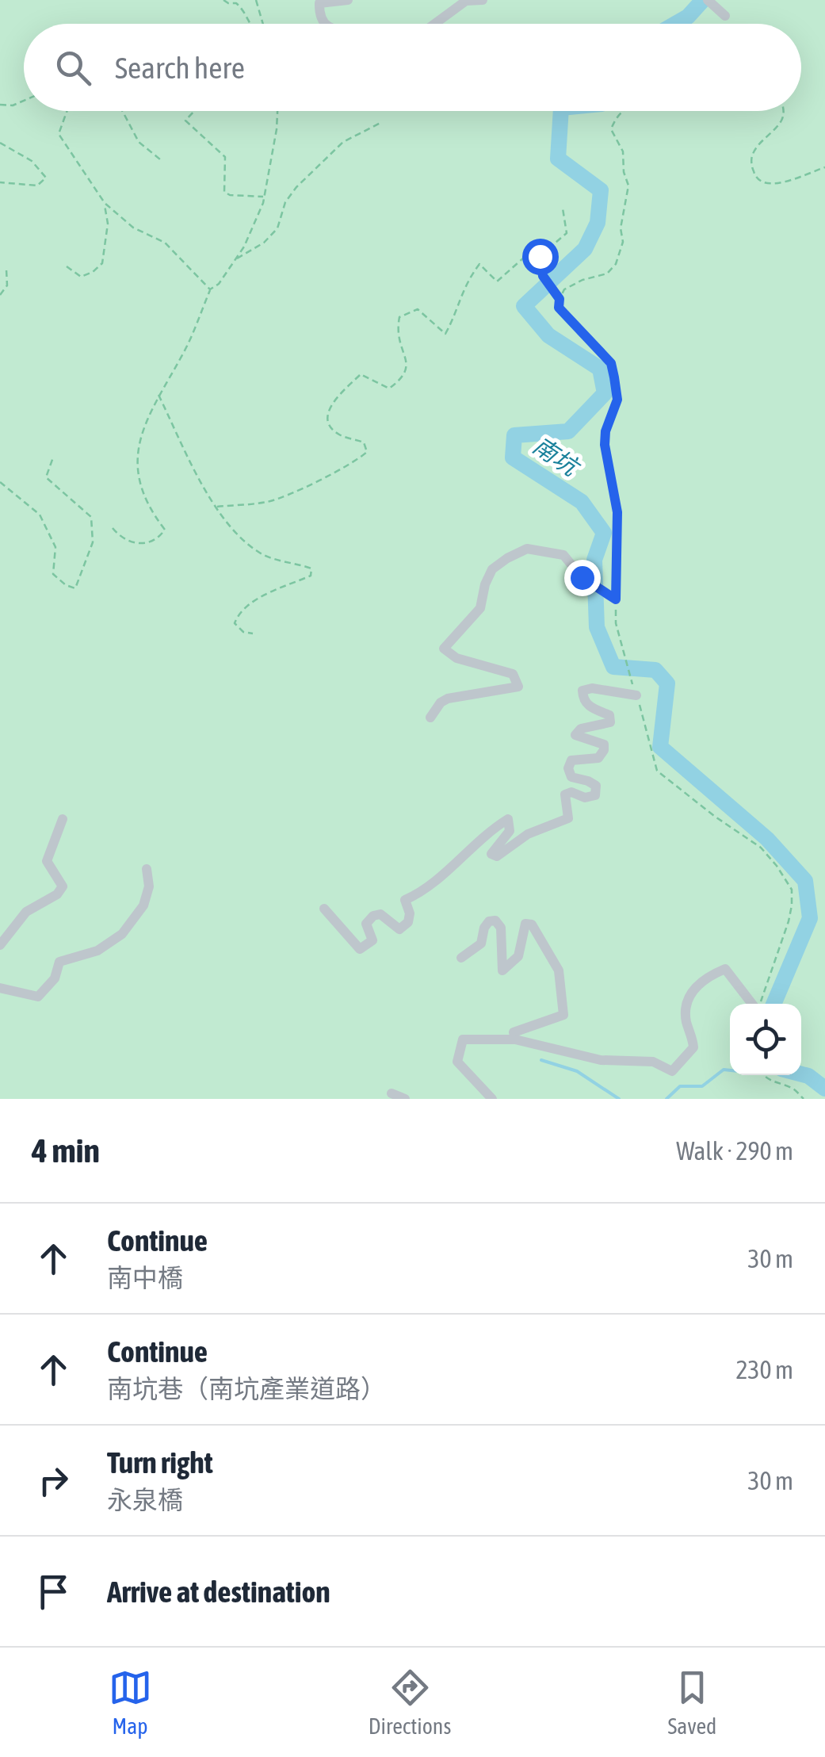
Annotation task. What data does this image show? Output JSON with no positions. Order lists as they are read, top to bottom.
{
  "water": ["南坑"],
  "page": {
    "search": "Search here",
    "heading": ["4 min", "Walk · 290 m"],
    "list": [
      ["Continue", "南中橋", "30 m"],
      ["Continue", "南坑巷（南坑產業道路）", "230 m"],
      ["Turn right", "永泉橋", "30 m"],
      "Arrive at destination"
    ],
    "nav": ["Map", "Directions", "Saved"]
  }
}
